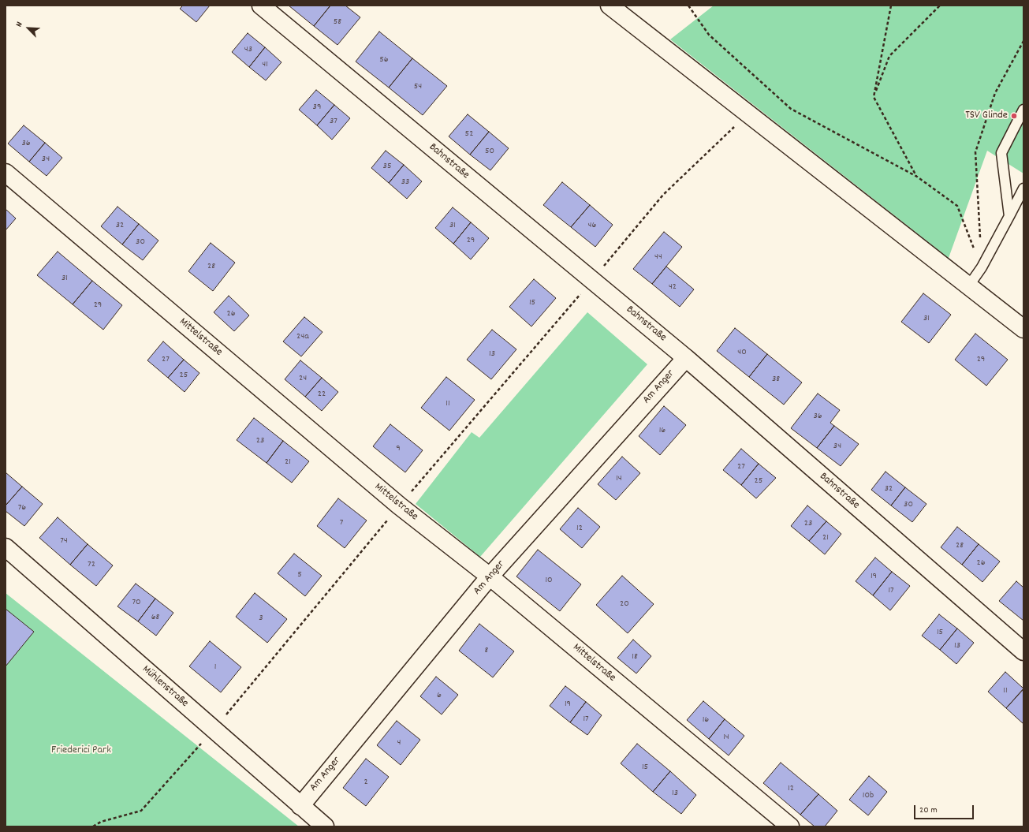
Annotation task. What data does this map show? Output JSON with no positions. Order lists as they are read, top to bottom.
{
  "streets": {
    "street": [
      "Bahnstraße",
      "Mittelstraße",
      "Am Anger",
      "Mühlenstraße"
    ]
  },
  "crossings": [
    ["Bahnstraße", "Am Anger"],
    ["Mittelstraße", "Am Anger"],
    ["Am Anger", "Mühlenstraße"]
  ],
  "parks": ["Friederici Park"],
  "places": ["TSV Glinde"],
  "house_numbers": [
    "58",
    "43",
    "56",
    "41",
    "54",
    "39",
    "37",
    "52",
    "36",
    "50",
    "34",
    "35",
    "33",
    "32",
    "31",
    "46",
    "29",
    "30",
    "44",
    "28",
    "31",
    "42",
    "15",
    "29",
    "26",
    "31",
    "24a",
    "40",
    "13",
    "27",
    "29",
    "25",
    "24",
    "38",
    "22",
    "11",
    "36",
    "16",
    "23",
    "34",
    "9",
    "21",
    "27",
    "14",
    "25",
    "32",
    "30",
    "76",
    "7",
    "23",
    "12",
    "21",
    "74",
    "28",
    "26",
    "72",
    "5",
    "19",
    "10",
    "17",
    "70",
    "20",
    "68",
    "3",
    "15",
    "13",
    "8",
    "18",
    "1",
    "11",
    "6",
    "19",
    "17",
    "16",
    "14",
    "4",
    "15",
    "2",
    "12",
    "13",
    "10b"
  ],
  "scale_bar": "20 m",
  "north": "top left"
}
